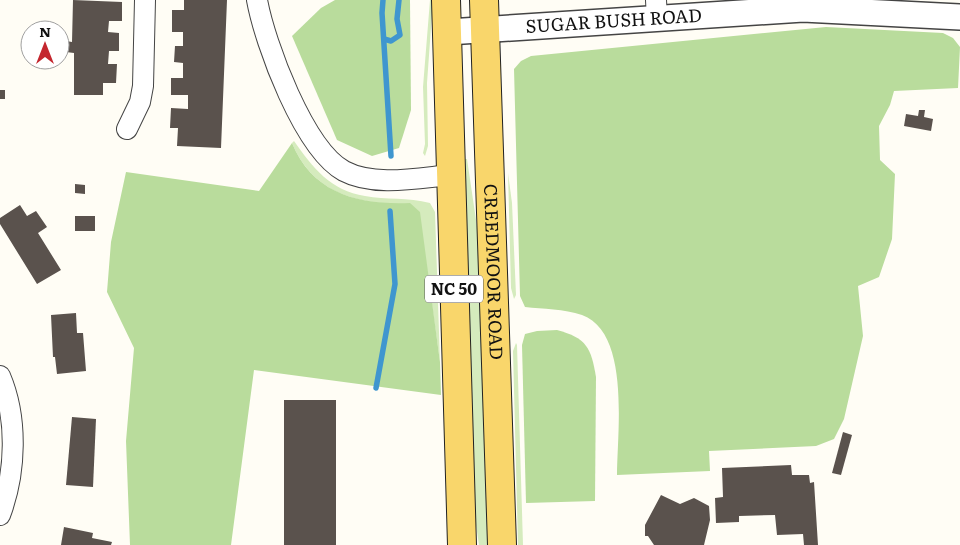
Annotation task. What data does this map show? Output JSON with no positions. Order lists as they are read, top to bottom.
{
  "streets": {
    "main road": ["CREEDMOOR ROAD", "NC 50"],
    "street": ["SUGAR BUSH ROAD"]
  },
  "crossings": [
    ["SUGAR BUSH ROAD", "CREEDMOOR ROAD"],
    ["SUGAR BUSH ROAD", "NC 50"]
  ],
  "north": "top"
}
